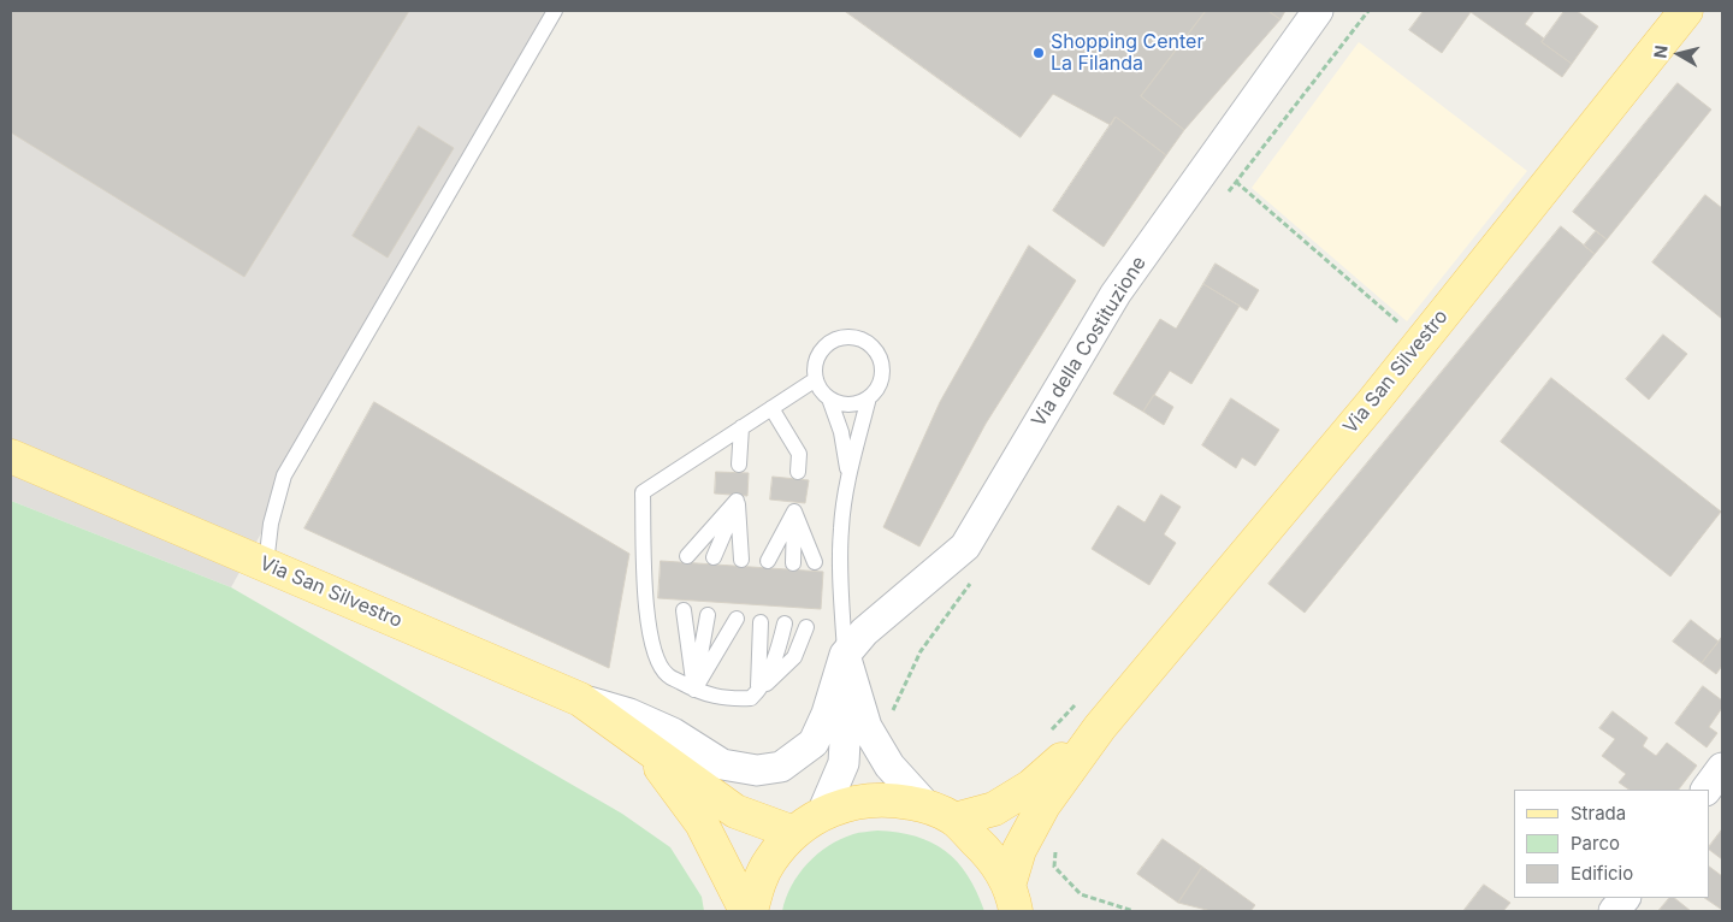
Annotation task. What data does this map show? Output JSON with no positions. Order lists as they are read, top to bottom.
{
  "streets": {
    "main road": ["Via San Silvestro"],
    "street": ["Via della Costituzione"]
  },
  "crossings": [
    ["Via della Costituzione", "Via San Silvestro"]
  ],
  "places": ["Shopping Center La Filanda"],
  "legend": ["Strada", "Parco", "Edificio"],
  "north": "left"
}
